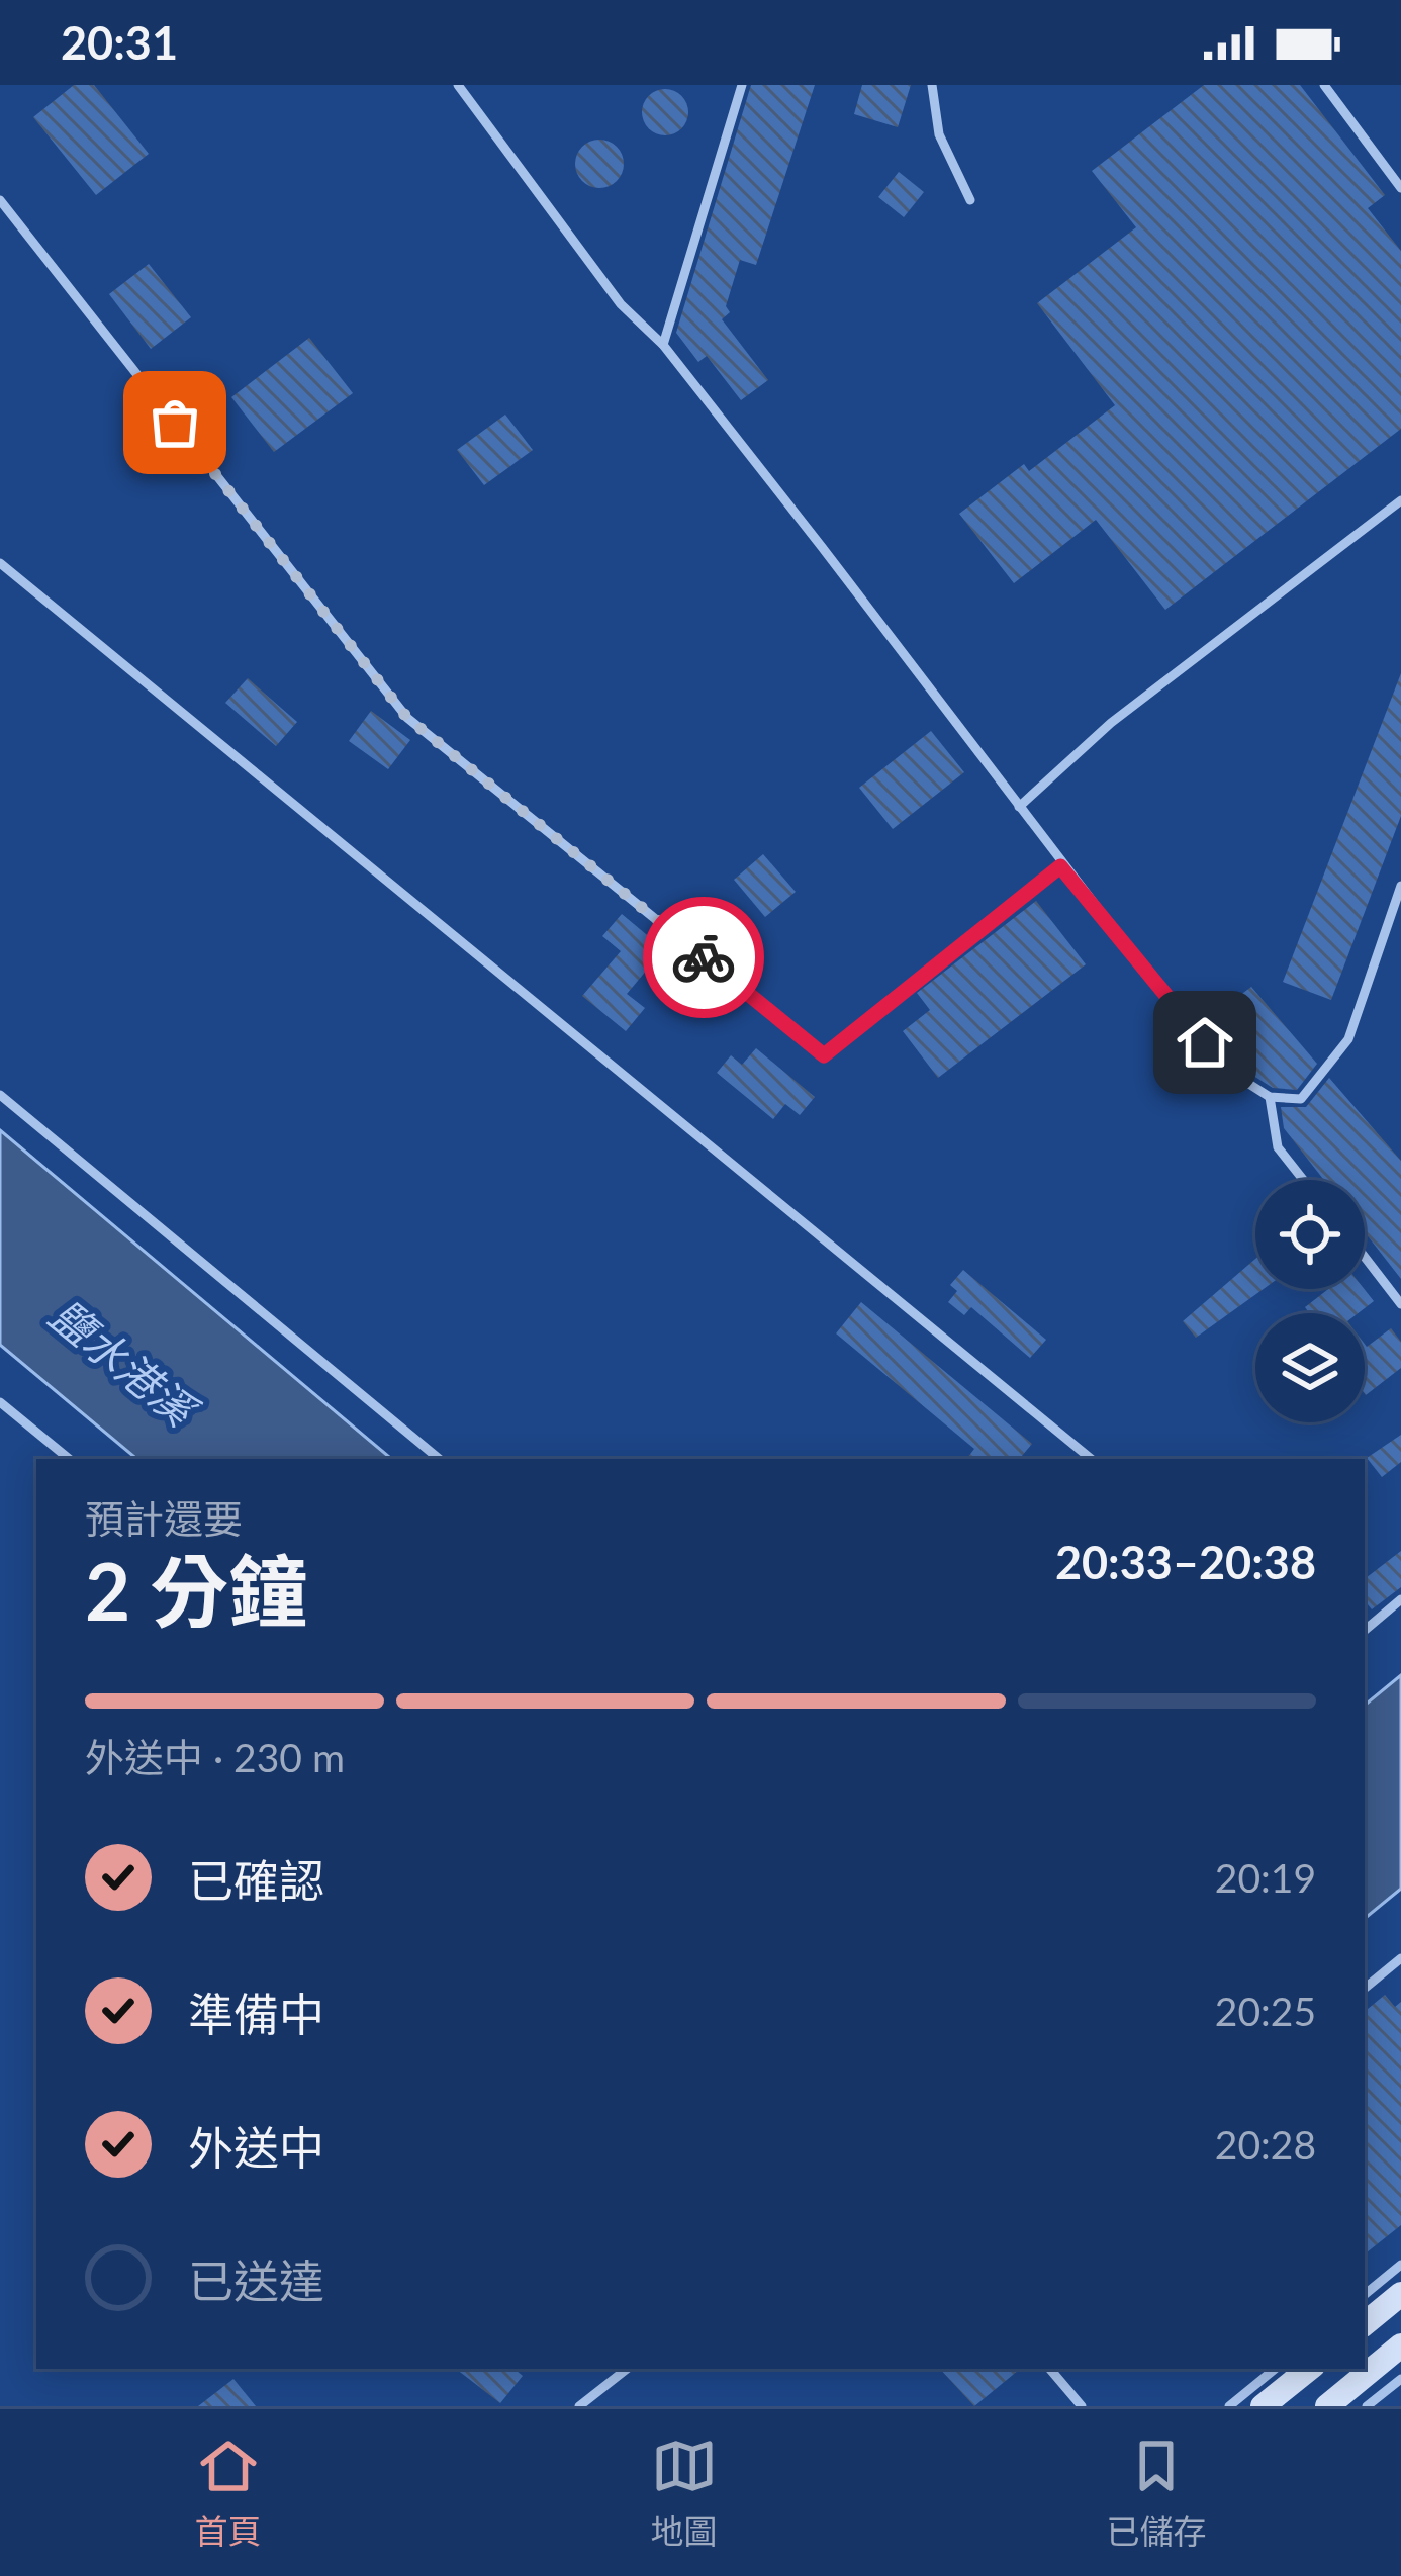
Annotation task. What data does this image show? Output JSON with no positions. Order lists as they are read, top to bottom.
{
  "water": ["鹽水港溪"],
  "page": {
    "status": "20:31",
    "heading": ["2 分鐘", "預計還要", "20:33–20:38"],
    "bar": "外送中 · 230 m",
    "list": [
      ["已確認", "20:19"],
      ["準備中", "20:25"],
      ["外送中", "20:28"],
      "已送達"
    ],
    "tabs": ["首頁", "地圖", "已儲存"]
  }
}
